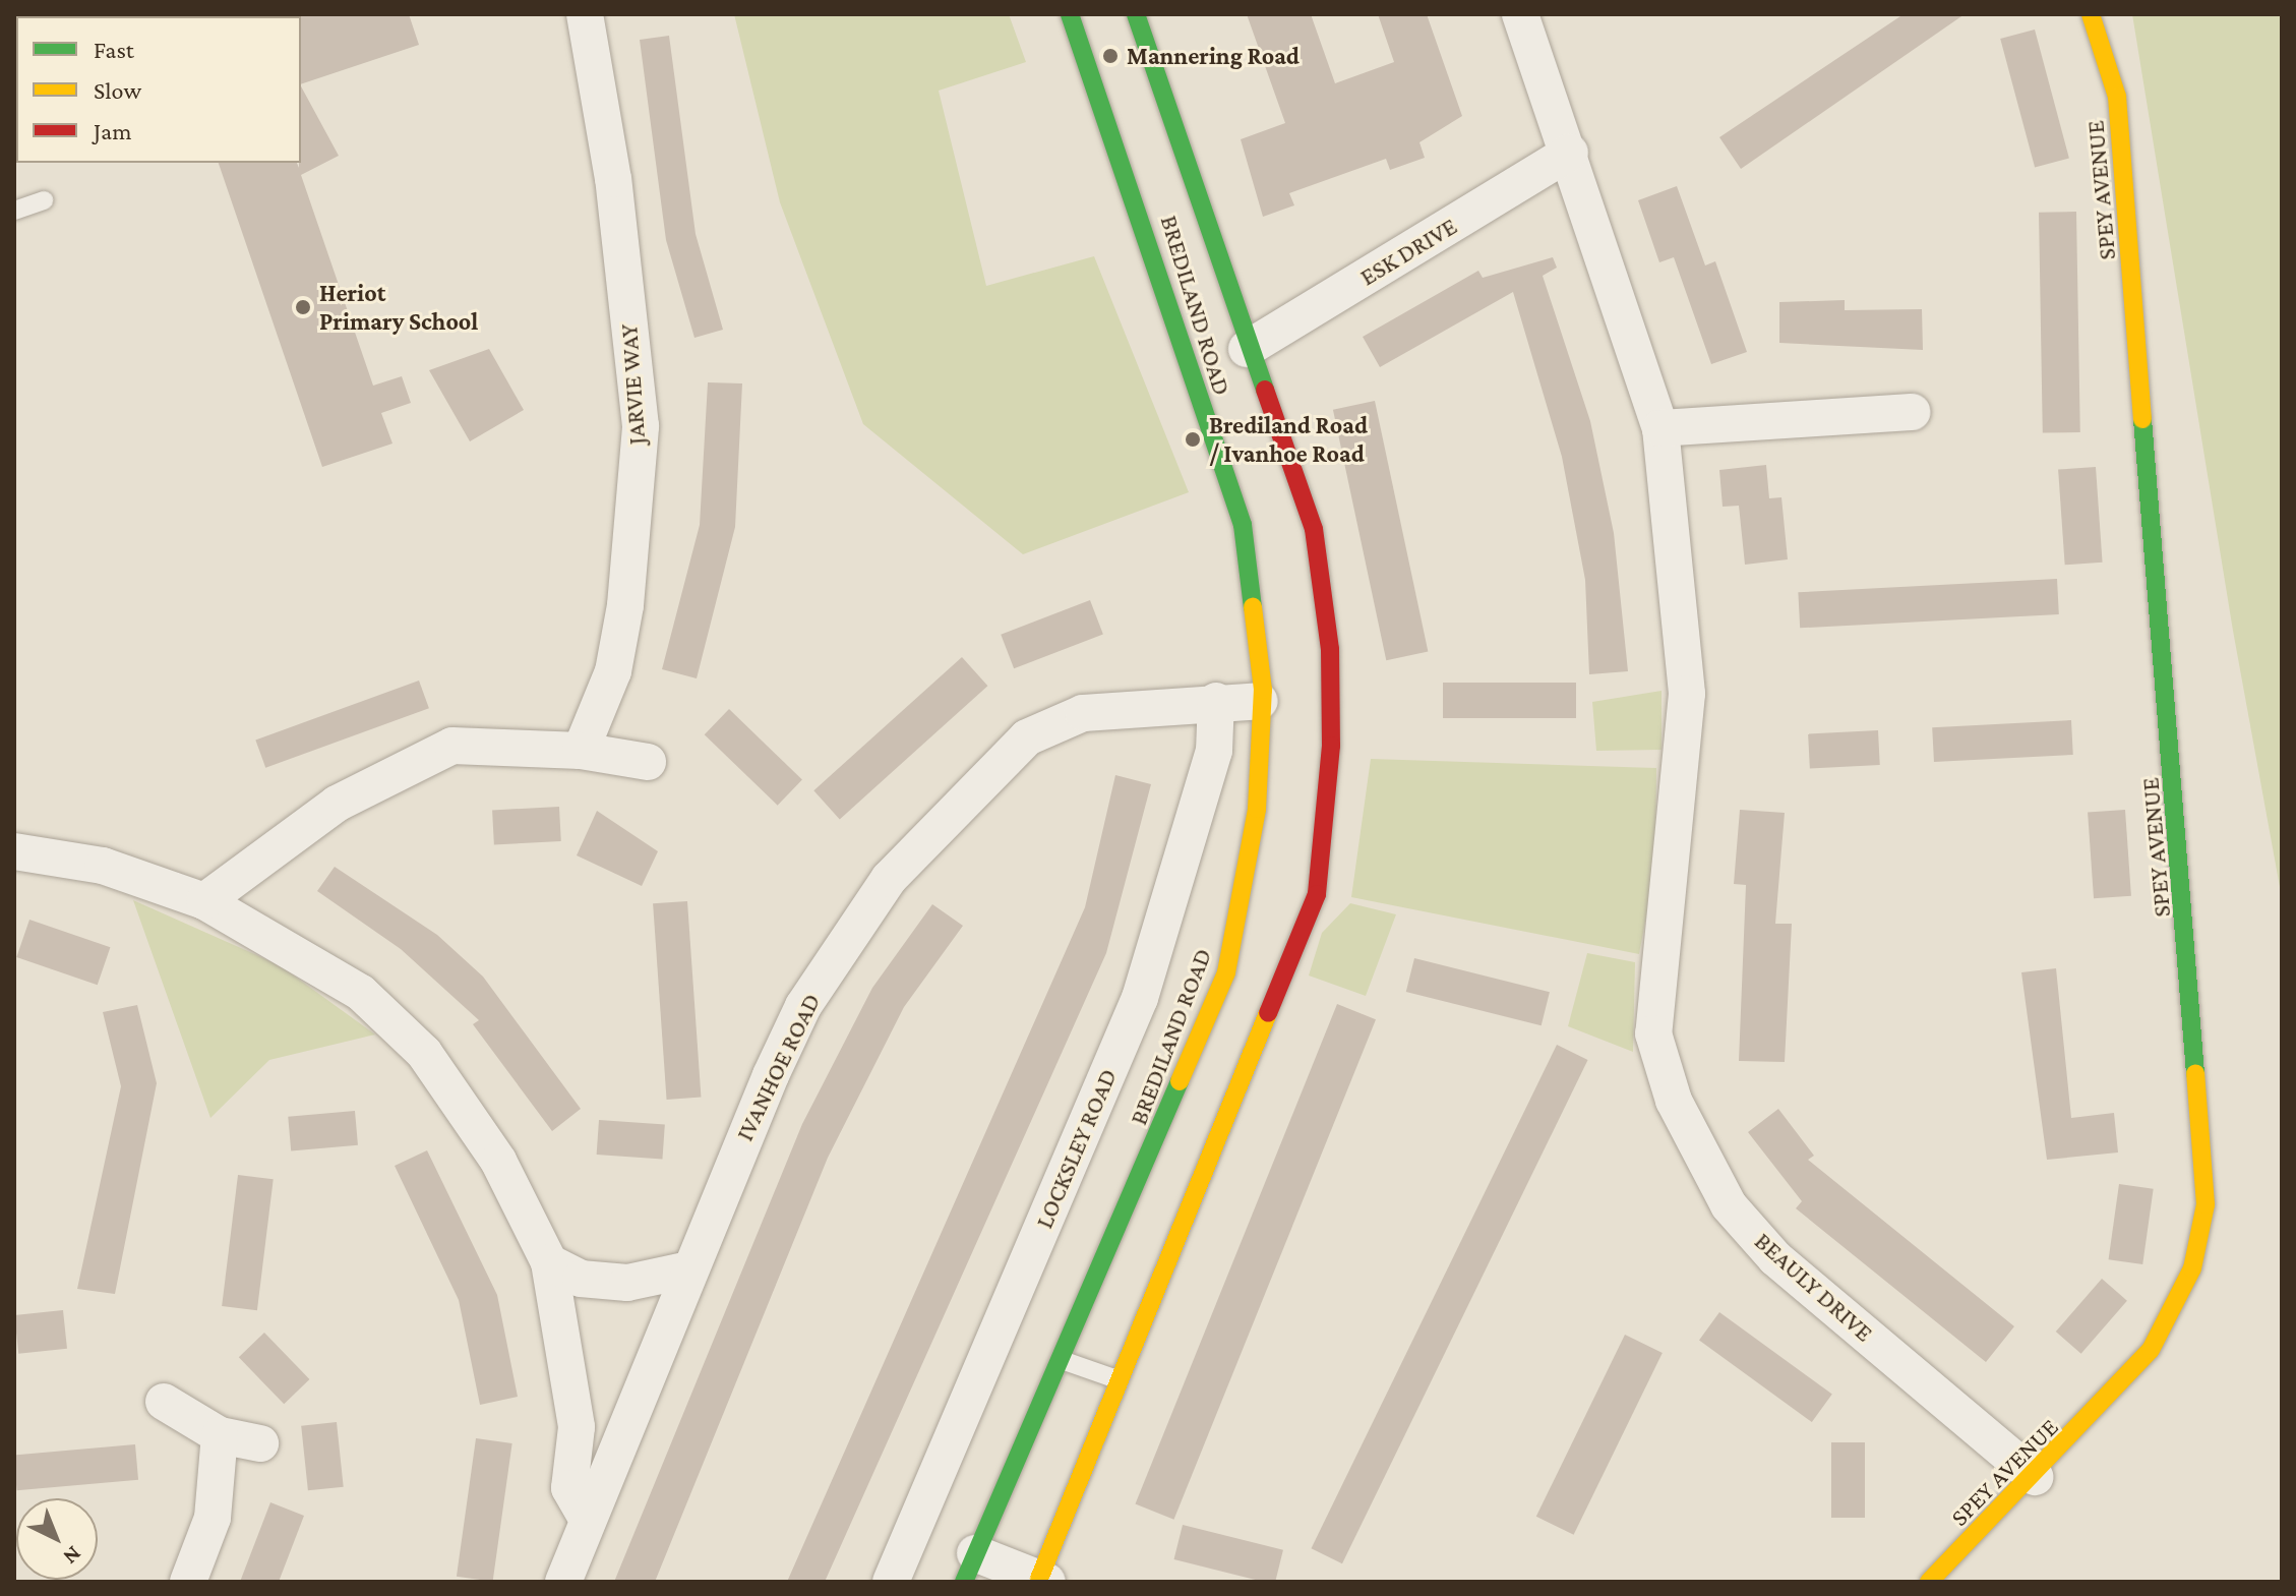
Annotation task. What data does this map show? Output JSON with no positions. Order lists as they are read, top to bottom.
{
  "streets": {
    "street": [
      "SPEY AVENUE",
      "ESK DRIVE",
      "BREDILAND ROAD",
      "JARVIE WAY",
      "IVANHOE ROAD",
      "LOCKSLEY ROAD",
      "BEAULY DRIVE"
    ]
  },
  "crossings": [
    ["SPEY AVENUE", "BEAULY DRIVE"],
    ["ESK DRIVE", "BREDILAND ROAD"],
    ["BREDILAND ROAD", "IVANHOE ROAD"],
    ["IVANHOE ROAD", "LOCKSLEY ROAD"]
  ],
  "places": ["Mannering Road", "Heriot Primary School", "Brediland Road / Ivanhoe Road"],
  "legend": ["Fast", "Slow", "Jam"],
  "north": "bottom right"
}
